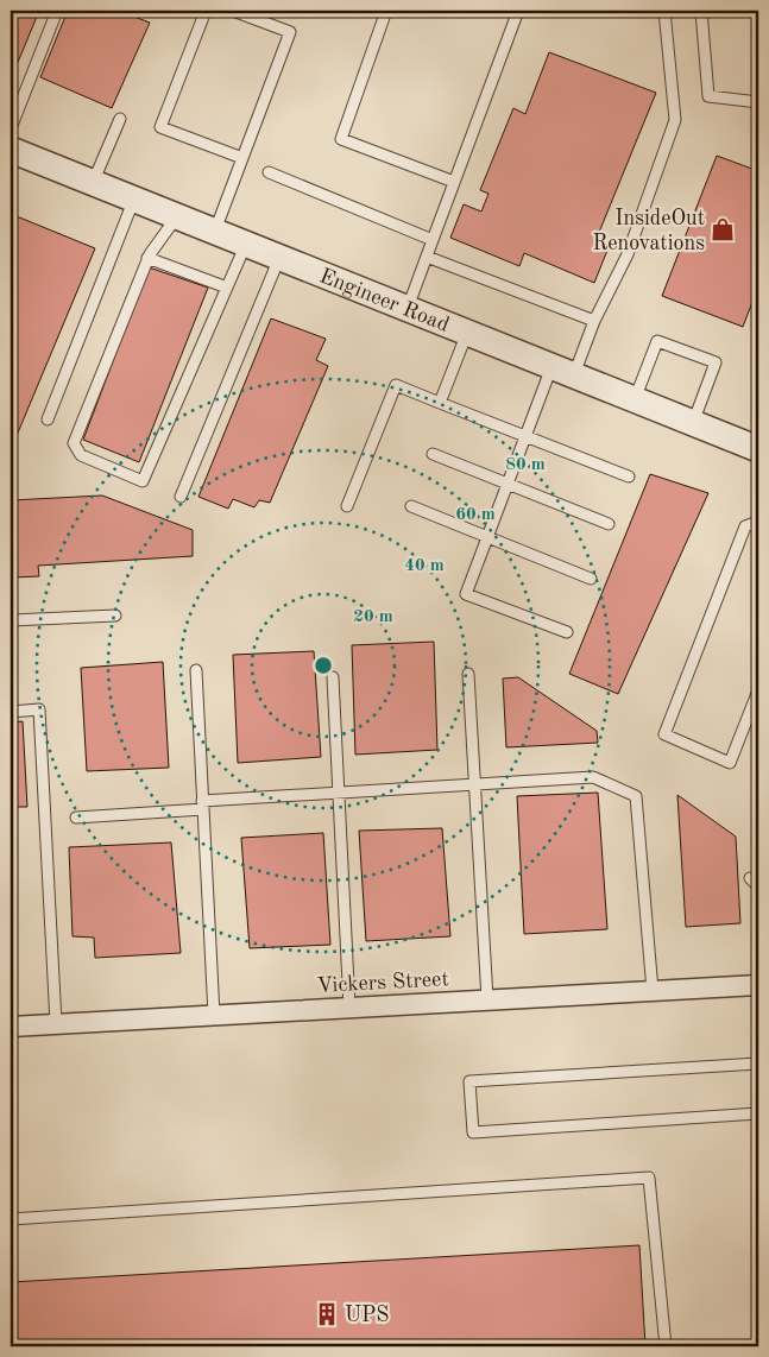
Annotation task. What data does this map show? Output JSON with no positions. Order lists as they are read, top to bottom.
{
  "streets": {
    "street": ["Engineer Road", "Vickers Street"]
  },
  "places": {
    "shop": ["InsideOut Renovations"],
    "building": ["UPS"]
  },
  "rings": [
    "80 m",
    "60 m",
    "40 m",
    "20 m"
  ]
}
